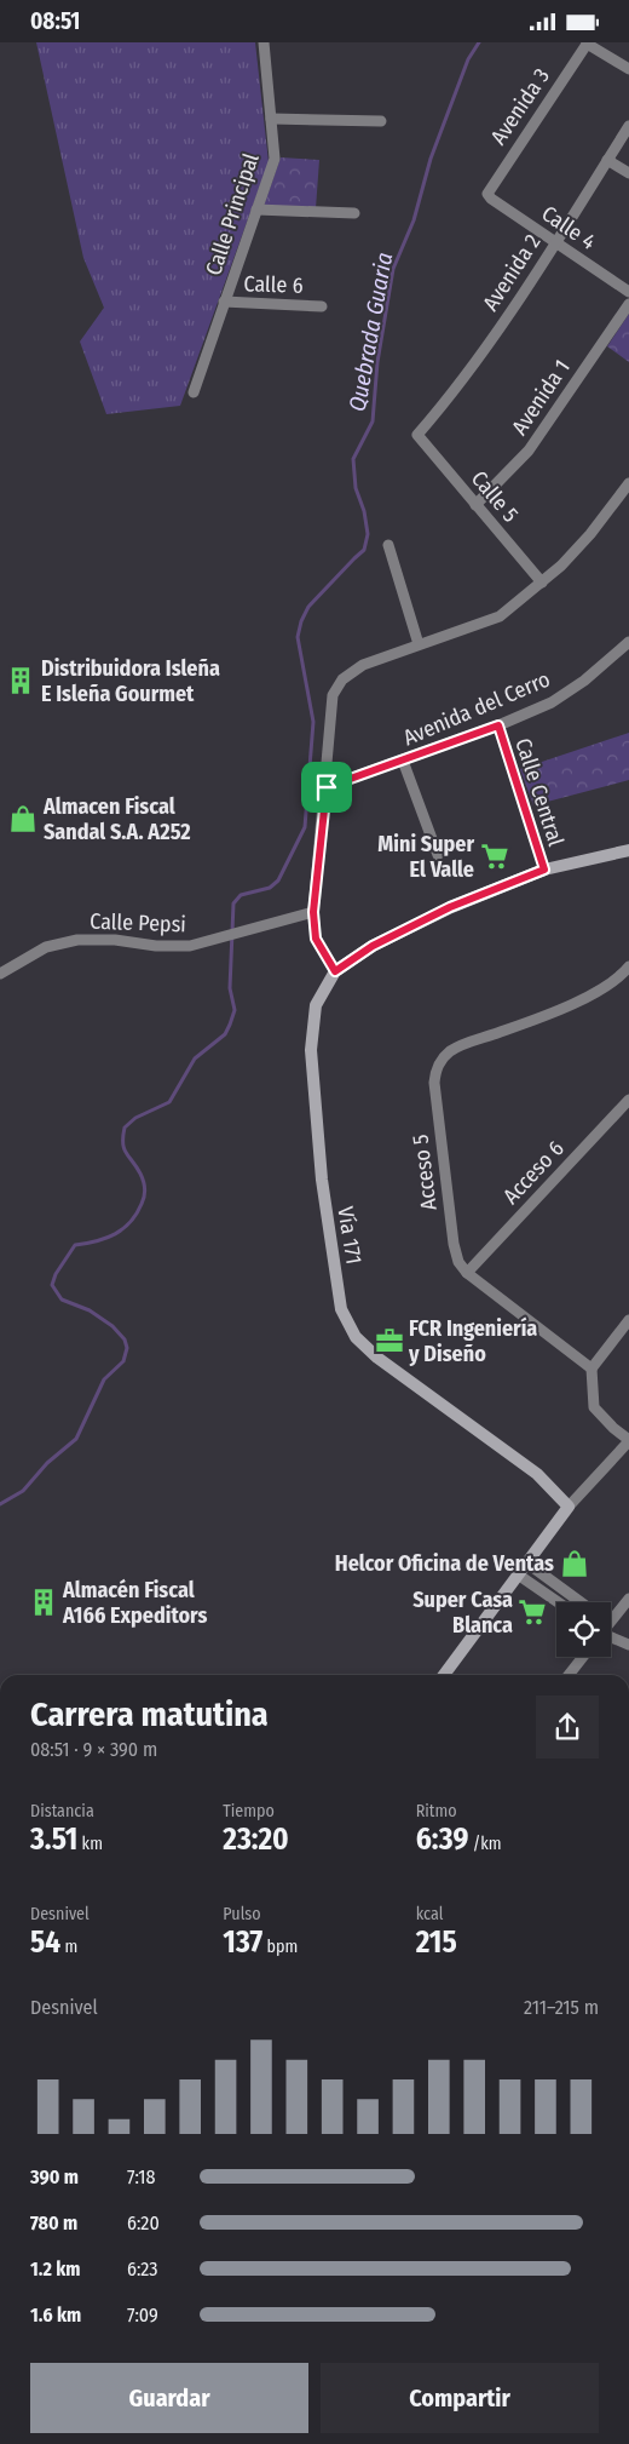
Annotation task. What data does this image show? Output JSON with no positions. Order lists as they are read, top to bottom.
{
  "streets": {
    "main road": ["Vía 171"],
    "street": [
      "Avenida 3",
      "Calle Principal",
      "Calle 4",
      "Avenida 2",
      "Calle 6",
      "Avenida 1",
      "Calle 5",
      "Avenida del Cerro",
      "Calle Central",
      "Calle Pepsi",
      "Acceso 5",
      "Acceso 6"
    ]
  },
  "crossings": [
    ["Avenida 3", "Calle 4"],
    ["Calle Principal", "Calle 6"],
    ["Calle 4", "Avenida 2"],
    ["Avenida 2", "Calle 5"],
    ["Avenida 1", "Calle 5"],
    ["Avenida del Cerro", "Calle Central"],
    ["Calle Central", "Vía 171"],
    ["Acceso 5", "Acceso 6"]
  ],
  "water": ["Quebrada Guaria"],
  "places": {
    "building": ["Distribuidora Isleña E Isleña Gourmet", "Almacén Fiscal A166 Expeditors"],
    "shop": ["Almacen Fiscal Sandal S.A. A252", "Helcor Oficina de Ventas"],
    "supermarket": ["Mini Super El Valle", "Super Casa Blanca"],
    "office": ["FCR Ingeniería y Diseño"]
  },
  "page": {
    "status": "08:51",
    "heading": ["Carrera matutina", "08:51 · 9 × 390 m"],
    "stats": [
      ["Distancia", "3.51 km"],
      ["Tiempo", "23:20"],
      ["Ritmo", "6:39 /km"],
      ["Desnivel", "54 m"],
      ["Pulso", "137 bpm"],
      ["kcal", "215"]
    ],
    "chart": ["Desnivel", "211–215 m"],
    "list": [
      {
        "name": "390 m",
        "note": "7:18"
      },
      {
        "name": "780 m",
        "note": "6:20"
      },
      {
        "name": "1.2 km",
        "note": "6:23"
      },
      {
        "name": "1.6 km",
        "note": "7:09"
      }
    ],
    "buttons": ["Guardar", "Compartir"]
  }
}
